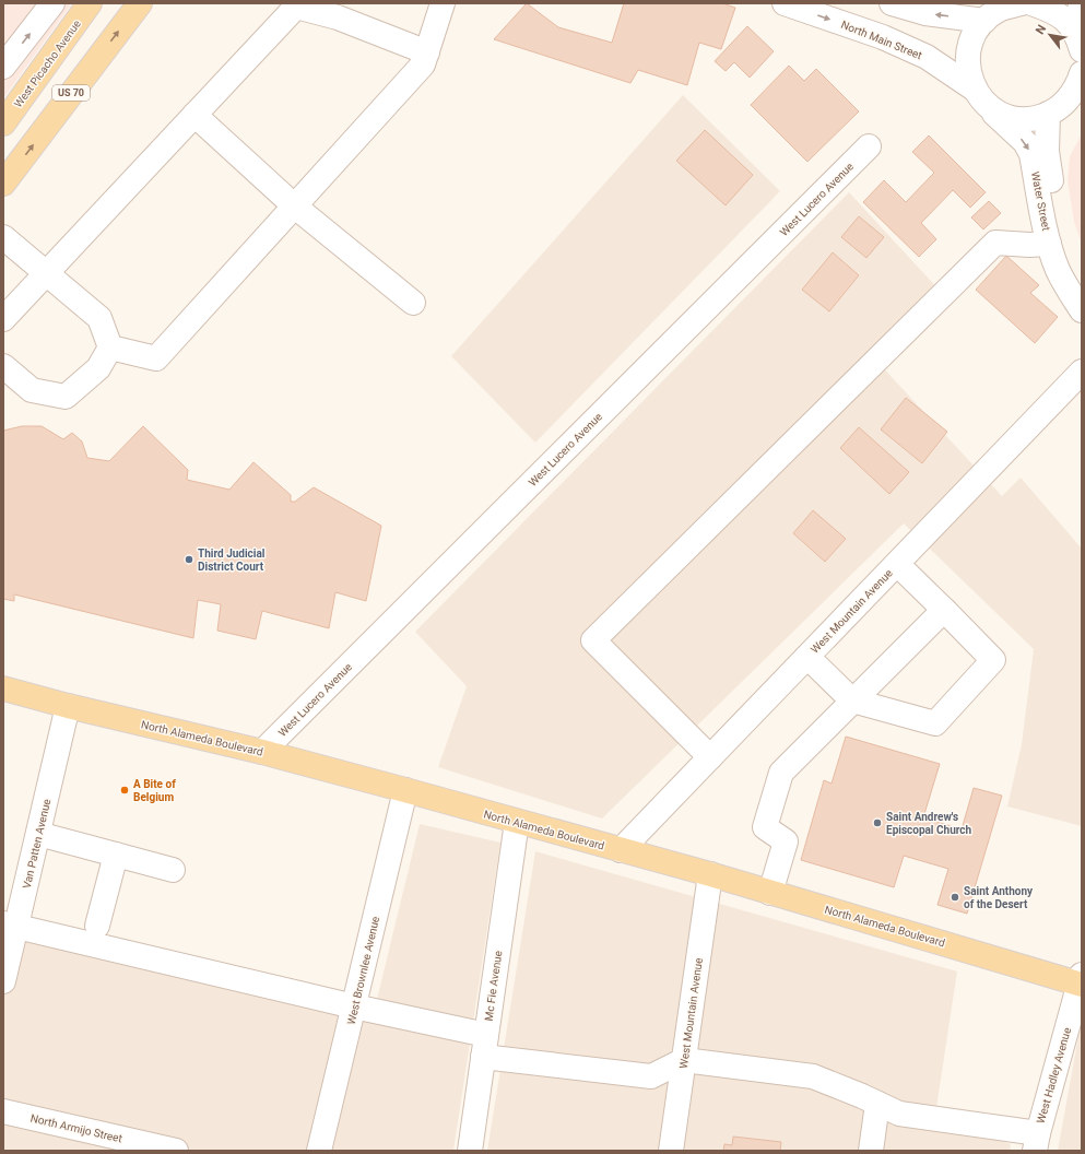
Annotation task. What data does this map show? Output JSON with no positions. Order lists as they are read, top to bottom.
{
  "streets": {
    "main road": ["West Picacho Avenue", "US 70", "North Alameda Boulevard"],
    "street": [
      "North Main Street",
      "West Lucero Avenue",
      "Water Street",
      "West Mountain Avenue",
      "Van Patten Avenue",
      "West Brownlee Avenue",
      "Mc Fie Avenue",
      "West Hadley Avenue",
      "North Armijo Street"
    ]
  },
  "crossings": [
    ["North Main Street", "Water Street"],
    ["West Lucero Avenue", "North Alameda Boulevard"],
    ["West Mountain Avenue", "North Alameda Boulevard"],
    ["North Alameda Boulevard", "Van Patten Avenue"],
    ["North Alameda Boulevard", "West Brownlee Avenue"],
    ["North Alameda Boulevard", "Mc Fie Avenue"],
    ["North Alameda Boulevard", "West Hadley Avenue"]
  ],
  "places": [
    "Third Judicial District Court",
    "A Bite of Belgium",
    "Saint Andrew's Episcopal Church",
    "Saint Anthony of the Desert"
  ],
  "north": "top left"
}
